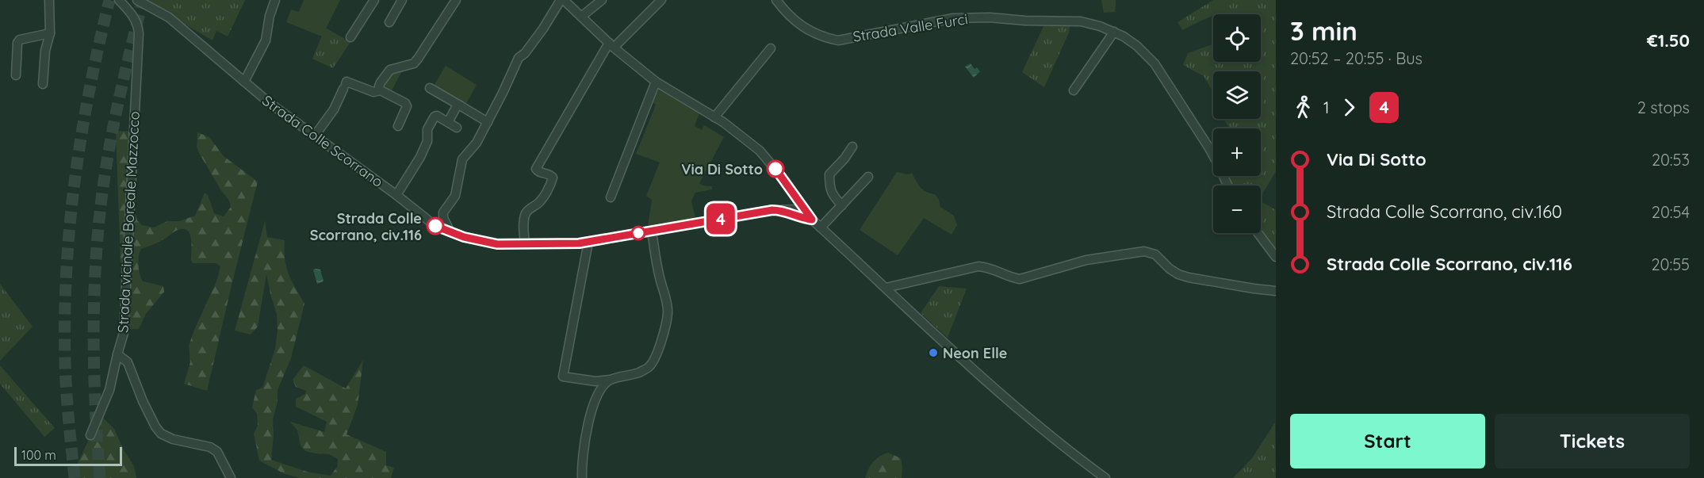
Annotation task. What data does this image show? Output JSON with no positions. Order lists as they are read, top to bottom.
{
  "streets": {
    "street": ["Strada Valle Furci", "Strada Colle Scorrano", "Strada vicinale Boreale Mazzocco"]
  },
  "places": ["Via Di Sotto", "Strada Colle Scorrano, civ.116", "Neon Elle"],
  "lines": ["bus line 4"],
  "scale_bar": "100 m",
  "page": {
    "on_map": "4",
    "heading": ["3 min", "20:52 – 20:55 · Bus", "€1.50"],
    "map_buttons": ["+", "−"],
    "legs": ["1", "4", "2 stops"],
    "list": [
      {
        "name": "Via Di Sotto",
        "value": "20:53"
      },
      {
        "name": "Strada Colle Scorrano, civ.160",
        "value": "20:54"
      },
      {
        "name": "Strada Colle Scorrano, civ.116",
        "value": "20:55"
      }
    ],
    "buttons": ["Start", "Tickets"],
    "scale": "100 m"
  }
}
